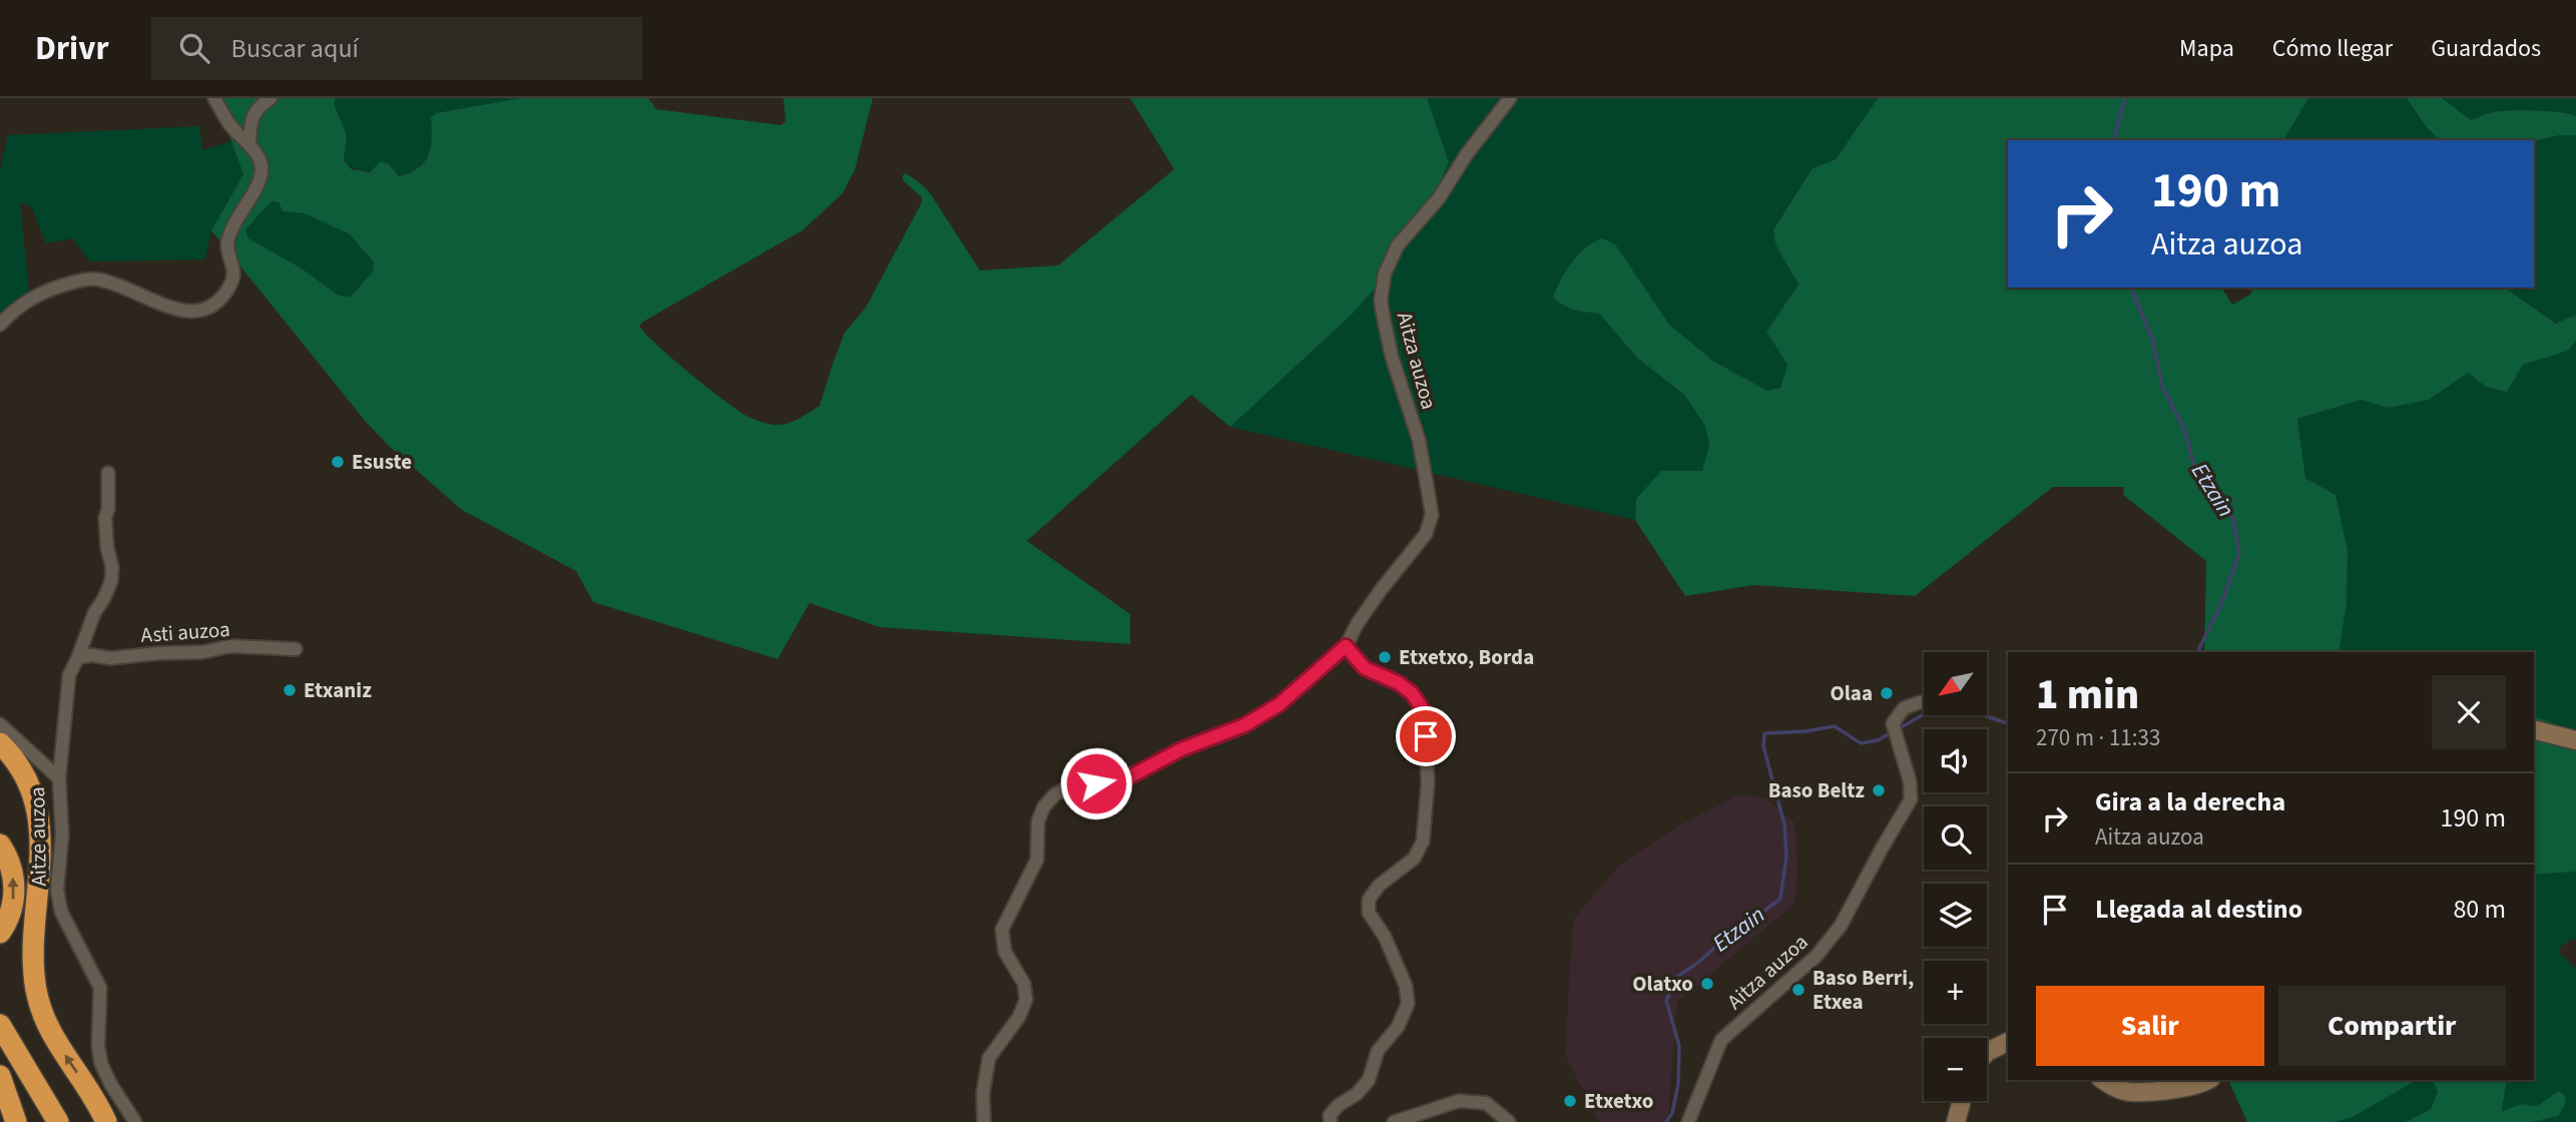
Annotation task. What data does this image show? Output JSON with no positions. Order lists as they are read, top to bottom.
{
  "streets": {
    "street": ["Aitza auzoa", "Asti auzoa", "Aitze auzoa"]
  },
  "water": ["Etzain"],
  "places": [
    "Esuste",
    "Etxetxo, Borda",
    "Etxaniz",
    "Olaa",
    "Baso Beltz",
    "Olatxo",
    "Baso Berri, Etxea",
    "Etxetxo"
  ],
  "north": "bottom left",
  "page": {
    "header": "Drivr",
    "search": "Buscar aquí",
    "nav": ["Mapa", "Cómo llegar", "Guardados"],
    "turn": ["190 m", "Aitza auzoa"],
    "map_buttons": ["+", "−"],
    "heading": ["1 min", "270 m · 11:33"],
    "list": [
      {
        "name": "Gira a la derecha",
        "note": "Aitza auzoa",
        "value": "190 m"
      },
      {
        "name": "Llegada al destino",
        "value": "80 m"
      }
    ],
    "buttons": ["Salir", "Compartir"]
  }
}
